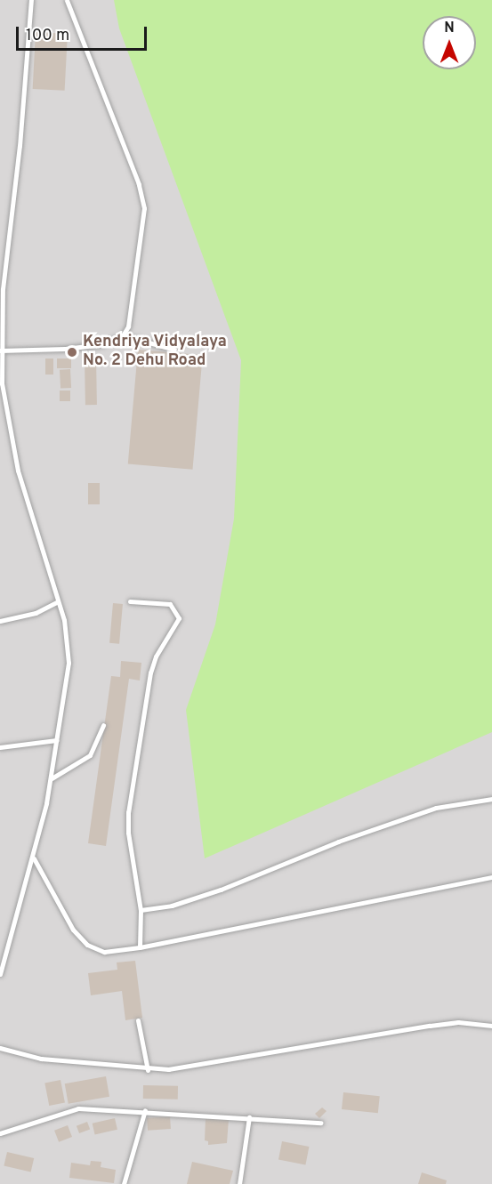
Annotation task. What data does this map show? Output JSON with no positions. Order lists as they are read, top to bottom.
{
  "places": ["Kendriya Vidyalaya No. 2 Dehu Road"],
  "scale_bar": "100 m",
  "north": "top"
}
